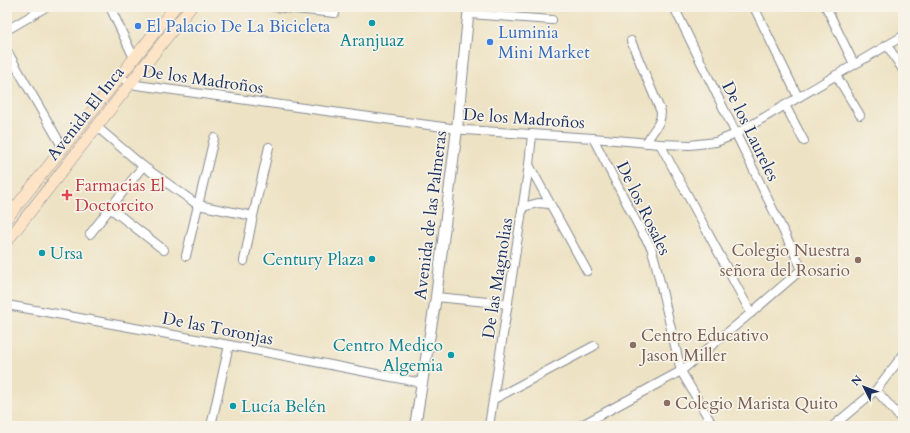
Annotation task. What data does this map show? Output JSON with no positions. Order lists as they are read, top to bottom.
{
  "streets": {
    "main road": ["Avenida El Inca"],
    "street": [
      "De los Madroños",
      "De los Laureles",
      "De los Rosales",
      "Avenida de las Palmeras",
      "De las Magnolias",
      "De las Toronjas"
    ]
  },
  "crossings": [
    ["De los Madroños", "Avenida El Inca"],
    ["De los Madroños", "De los Laureles"],
    ["De los Madroños", "De los Rosales"],
    ["De los Madroños", "Avenida de las Palmeras"],
    ["De los Madroños", "De las Magnolias"],
    ["Avenida de las Palmeras", "De las Toronjas"]
  ],
  "places": {
    "other": [
      "Aranjuaz",
      "El Palacio De La Bicicleta",
      "Luminia Mini Market",
      "Ursa",
      "Century Plaza",
      "Colegio Nuestra señora del Rosario",
      "Centro Educativo Jason Miller",
      "Centro Medico Algemia",
      "Colegio Marista Quito",
      "Lucía Belén"
    ],
    "health": ["Farmacias El Doctorcito"]
  },
  "north": "top left"
}
